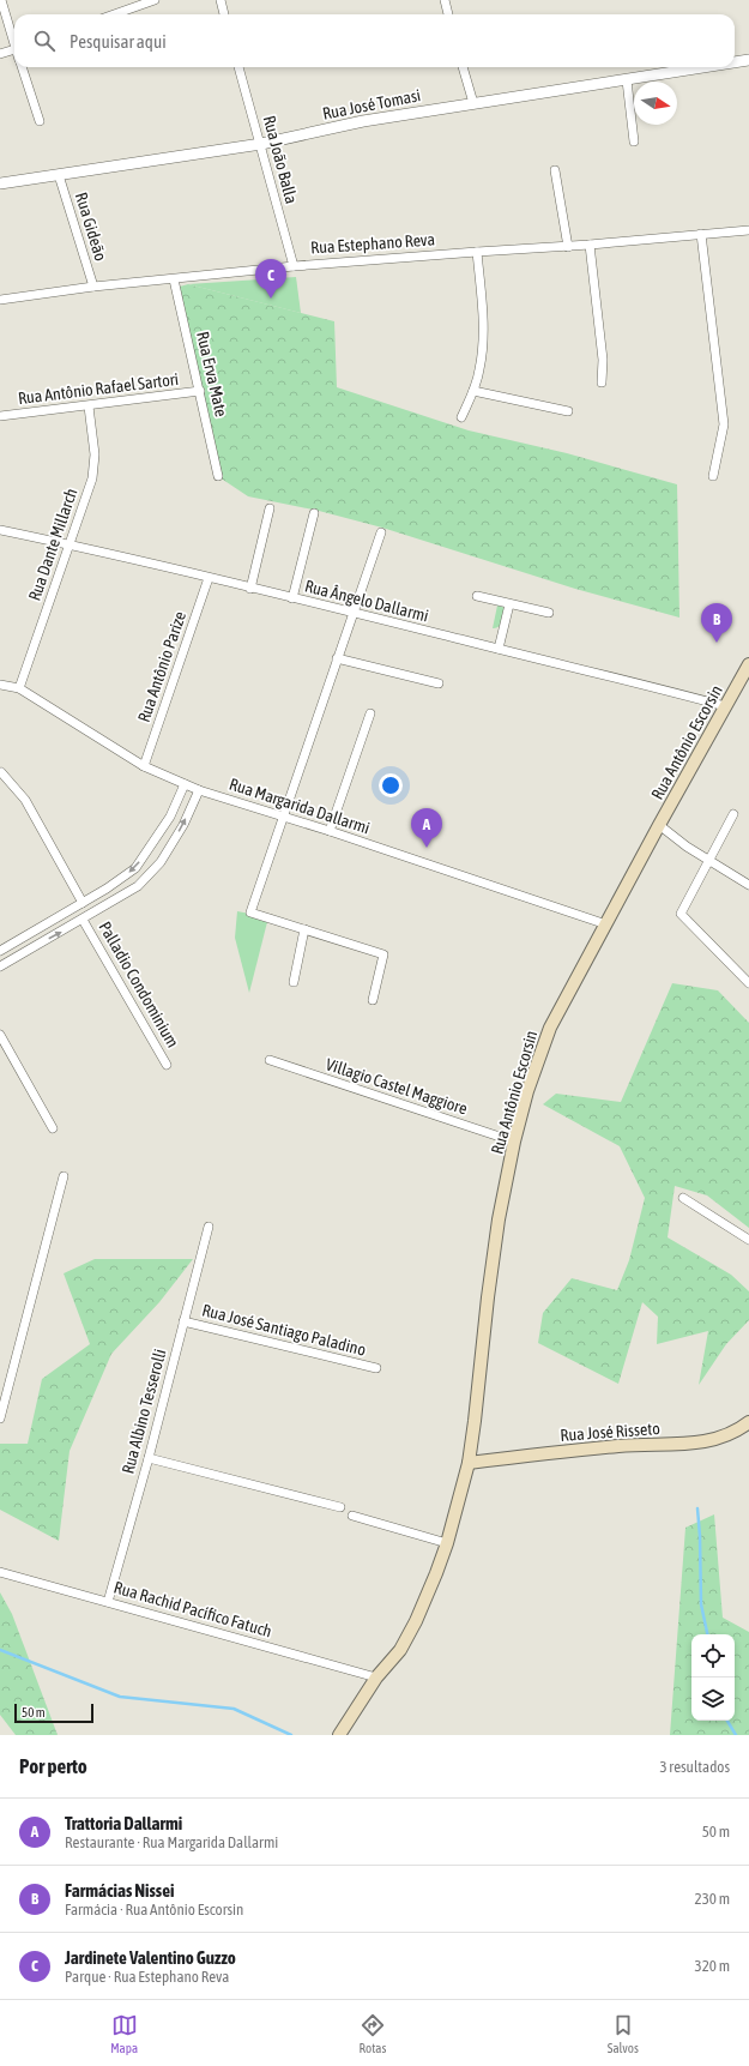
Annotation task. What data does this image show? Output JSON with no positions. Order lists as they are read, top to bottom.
{
  "streets": {
    "main road": ["Rua Antônio Escorsin", "Rua José Risseto"],
    "street": [
      "Rua José Tomasi",
      "Rua João Balla",
      "Rua Gideão",
      "Rua Estephano Reva",
      "Rua Erva Mate",
      "Rua Antônio Rafael Sartori",
      "Rua Dante Millarch",
      "Rua Ângelo Dallarmi",
      "Rua Antônio Parize",
      "Rua Margarida Dallarmi",
      "Palladio Condominium",
      "Villagio Castel Maggiore",
      "Rua José Santiago Paladino",
      "Rua Albino Tesserolli",
      "Rua Rachid Pacífico Fatuch"
    ]
  },
  "crossings": [
    ["Rua José Tomasi", "Rua João Balla"],
    ["Rua José Tomasi", "Rua Gideão"],
    ["Rua João Balla", "Rua Estephano Reva"],
    ["Rua Gideão", "Rua Estephano Reva"],
    ["Rua Estephano Reva", "Rua Erva Mate"],
    ["Rua Erva Mate", "Rua Antônio Rafael Sartori"],
    ["Rua Antônio Rafael Sartori", "Rua Dante Millarch"],
    ["Rua Dante Millarch", "Rua Ângelo Dallarmi"],
    ["Rua Dante Millarch", "Rua Margarida Dallarmi"],
    ["Rua Ângelo Dallarmi", "Rua Antônio Parize"],
    ["Rua Ângelo Dallarmi", "Rua Antônio Escorsin"],
    ["Rua Antônio Parize", "Rua Margarida Dallarmi"],
    ["Rua Antônio Escorsin", "Rua Margarida Dallarmi"],
    ["Rua Antônio Escorsin", "Villagio Castel Maggiore"],
    ["Rua Antônio Escorsin", "Rua José Risseto"],
    ["Rua Antônio Escorsin", "Rua Rachid Pacífico Fatuch"],
    ["Rua Margarida Dallarmi", "Palladio Condominium"],
    ["Rua José Santiago Paladino", "Rua Albino Tesserolli"],
    ["Rua Albino Tesserolli", "Rua Rachid Pacífico Fatuch"]
  ],
  "scale_bar": "50 m",
  "north": "right",
  "page": {
    "search": "Pesquisar aqui",
    "pins": ["C", "B", "A"],
    "scale": "50 m",
    "heading": ["Por perto", "3 resultados"],
    "list": [
      {
        "mark": "A",
        "name": "Trattoria Dallarmi",
        "note": "Restaurante · Rua Margarida Dallarmi",
        "value": "50 m"
      },
      {
        "mark": "B",
        "name": "Farmácias Nissei",
        "note": "Farmácia · Rua Antônio Escorsin",
        "value": "230 m"
      },
      {
        "mark": "C",
        "name": "Jardinete Valentino Guzzo",
        "note": "Parque · Rua Estephano Reva",
        "value": "320 m"
      }
    ],
    "nav": ["Mapa", "Rotas", "Salvos"]
  }
}
